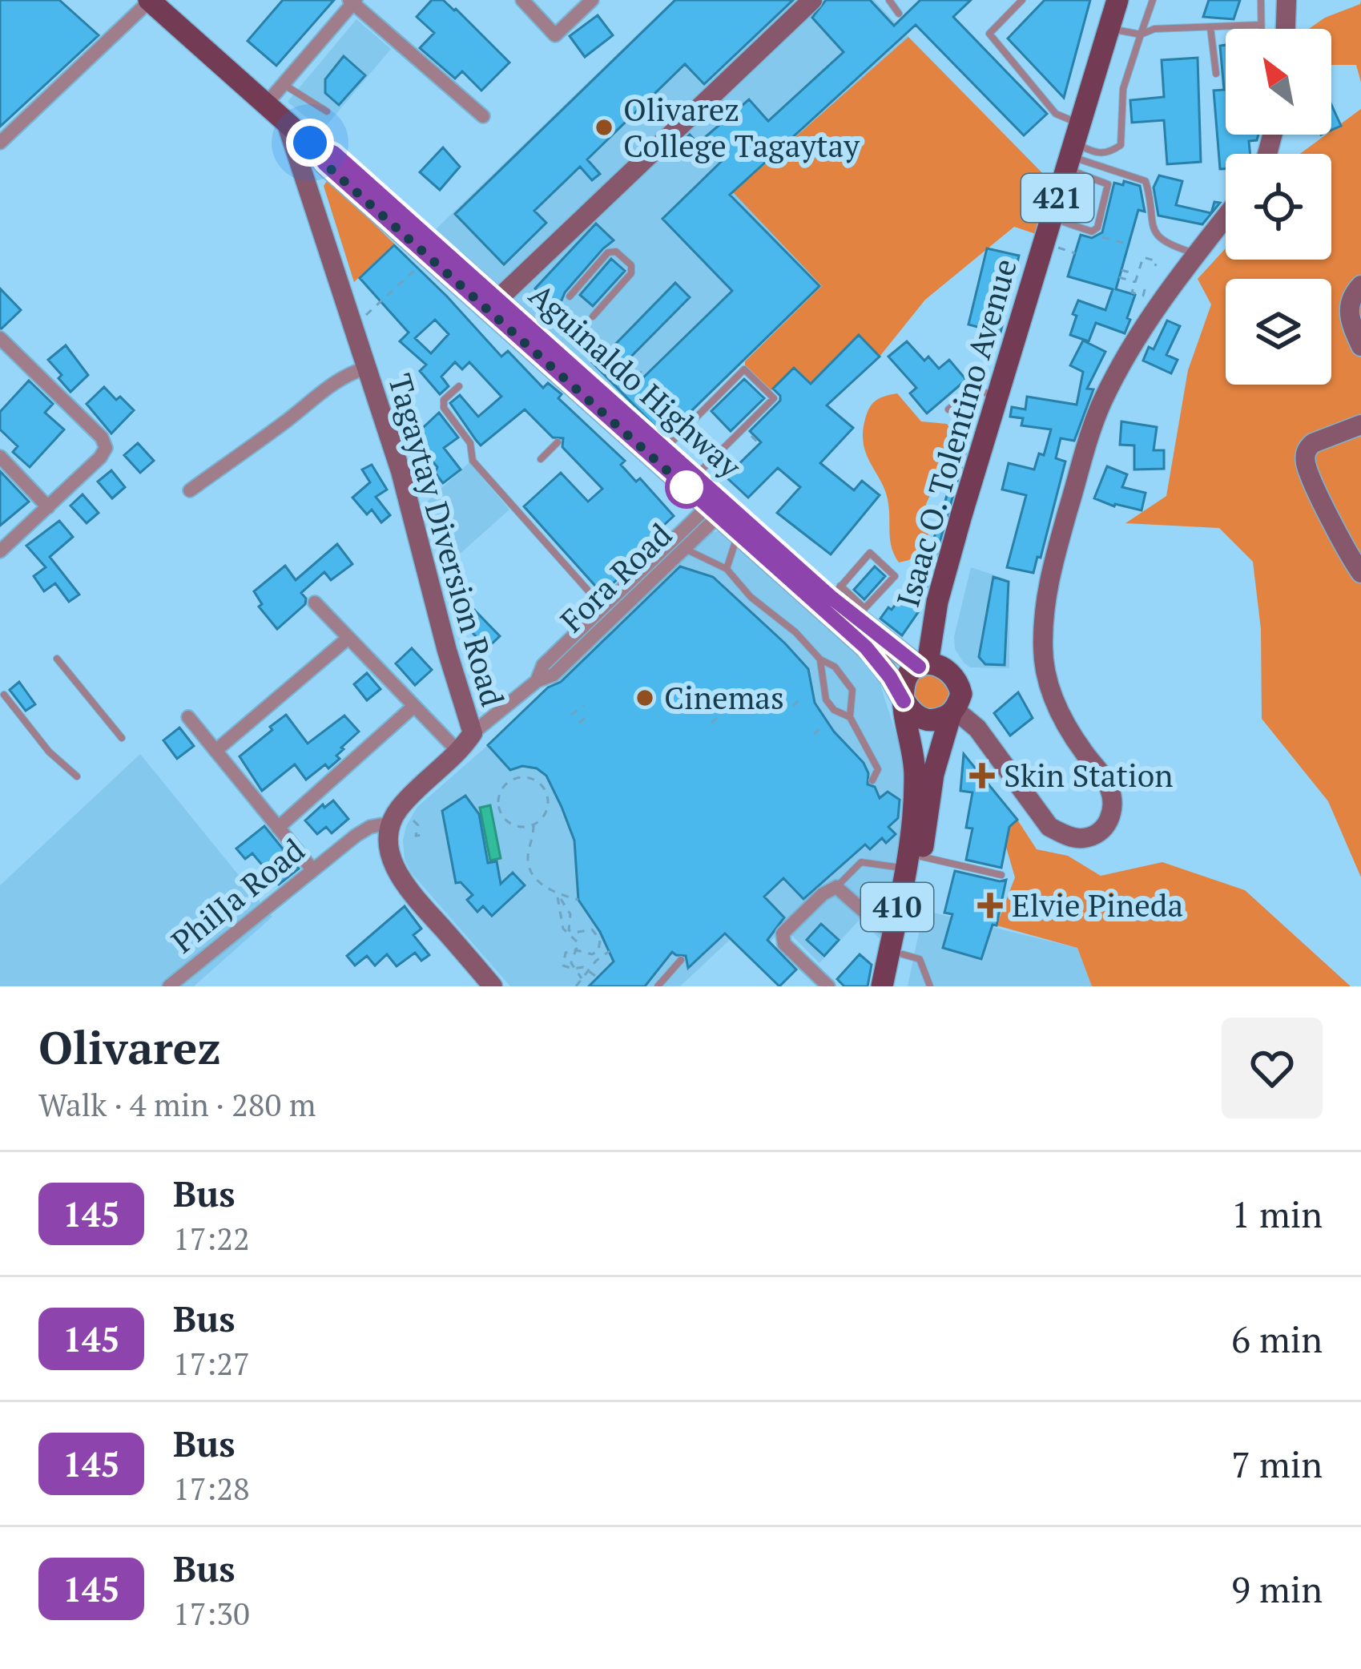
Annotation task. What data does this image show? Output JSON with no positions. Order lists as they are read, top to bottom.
{
  "streets": {
    "main road": [
      "421",
      "Aguinaldo Highway",
      "Isaac O. Tolentino Avenue",
      "410"
    ],
    "street": ["Tagaytay Diversion Road", "Fora Road", "PhilJa Road"]
  },
  "crossings": [
    ["Aguinaldo Highway", "Isaac O. Tolentino Avenue"],
    ["Aguinaldo Highway", "Tagaytay Diversion Road"],
    ["Aguinaldo Highway", "Fora Road"],
    ["Aguinaldo Highway", "410"],
    ["Isaac O. Tolentino Avenue", "410"],
    ["Tagaytay Diversion Road", "Fora Road"],
    ["Tagaytay Diversion Road", "PhilJa Road"]
  ],
  "places": {
    "other": ["Olivarez College Tagaytay", "Cinemas"],
    "health": ["Skin Station", "Elvie Pineda"]
  },
  "lines": ["bus line 145"],
  "north": "top left",
  "page": {
    "heading": ["Olivarez", "Walk · 4 min · 280 m"],
    "list": [
      {
        "mark": "145",
        "name": "Bus",
        "note": "17:22",
        "value": "1 min"
      },
      {
        "mark": "145",
        "name": "Bus",
        "note": "17:27",
        "value": "6 min"
      },
      {
        "mark": "145",
        "name": "Bus",
        "note": "17:28",
        "value": "7 min"
      },
      {
        "mark": "145",
        "name": "Bus",
        "note": "17:30",
        "value": "9 min"
      }
    ]
  }
}
